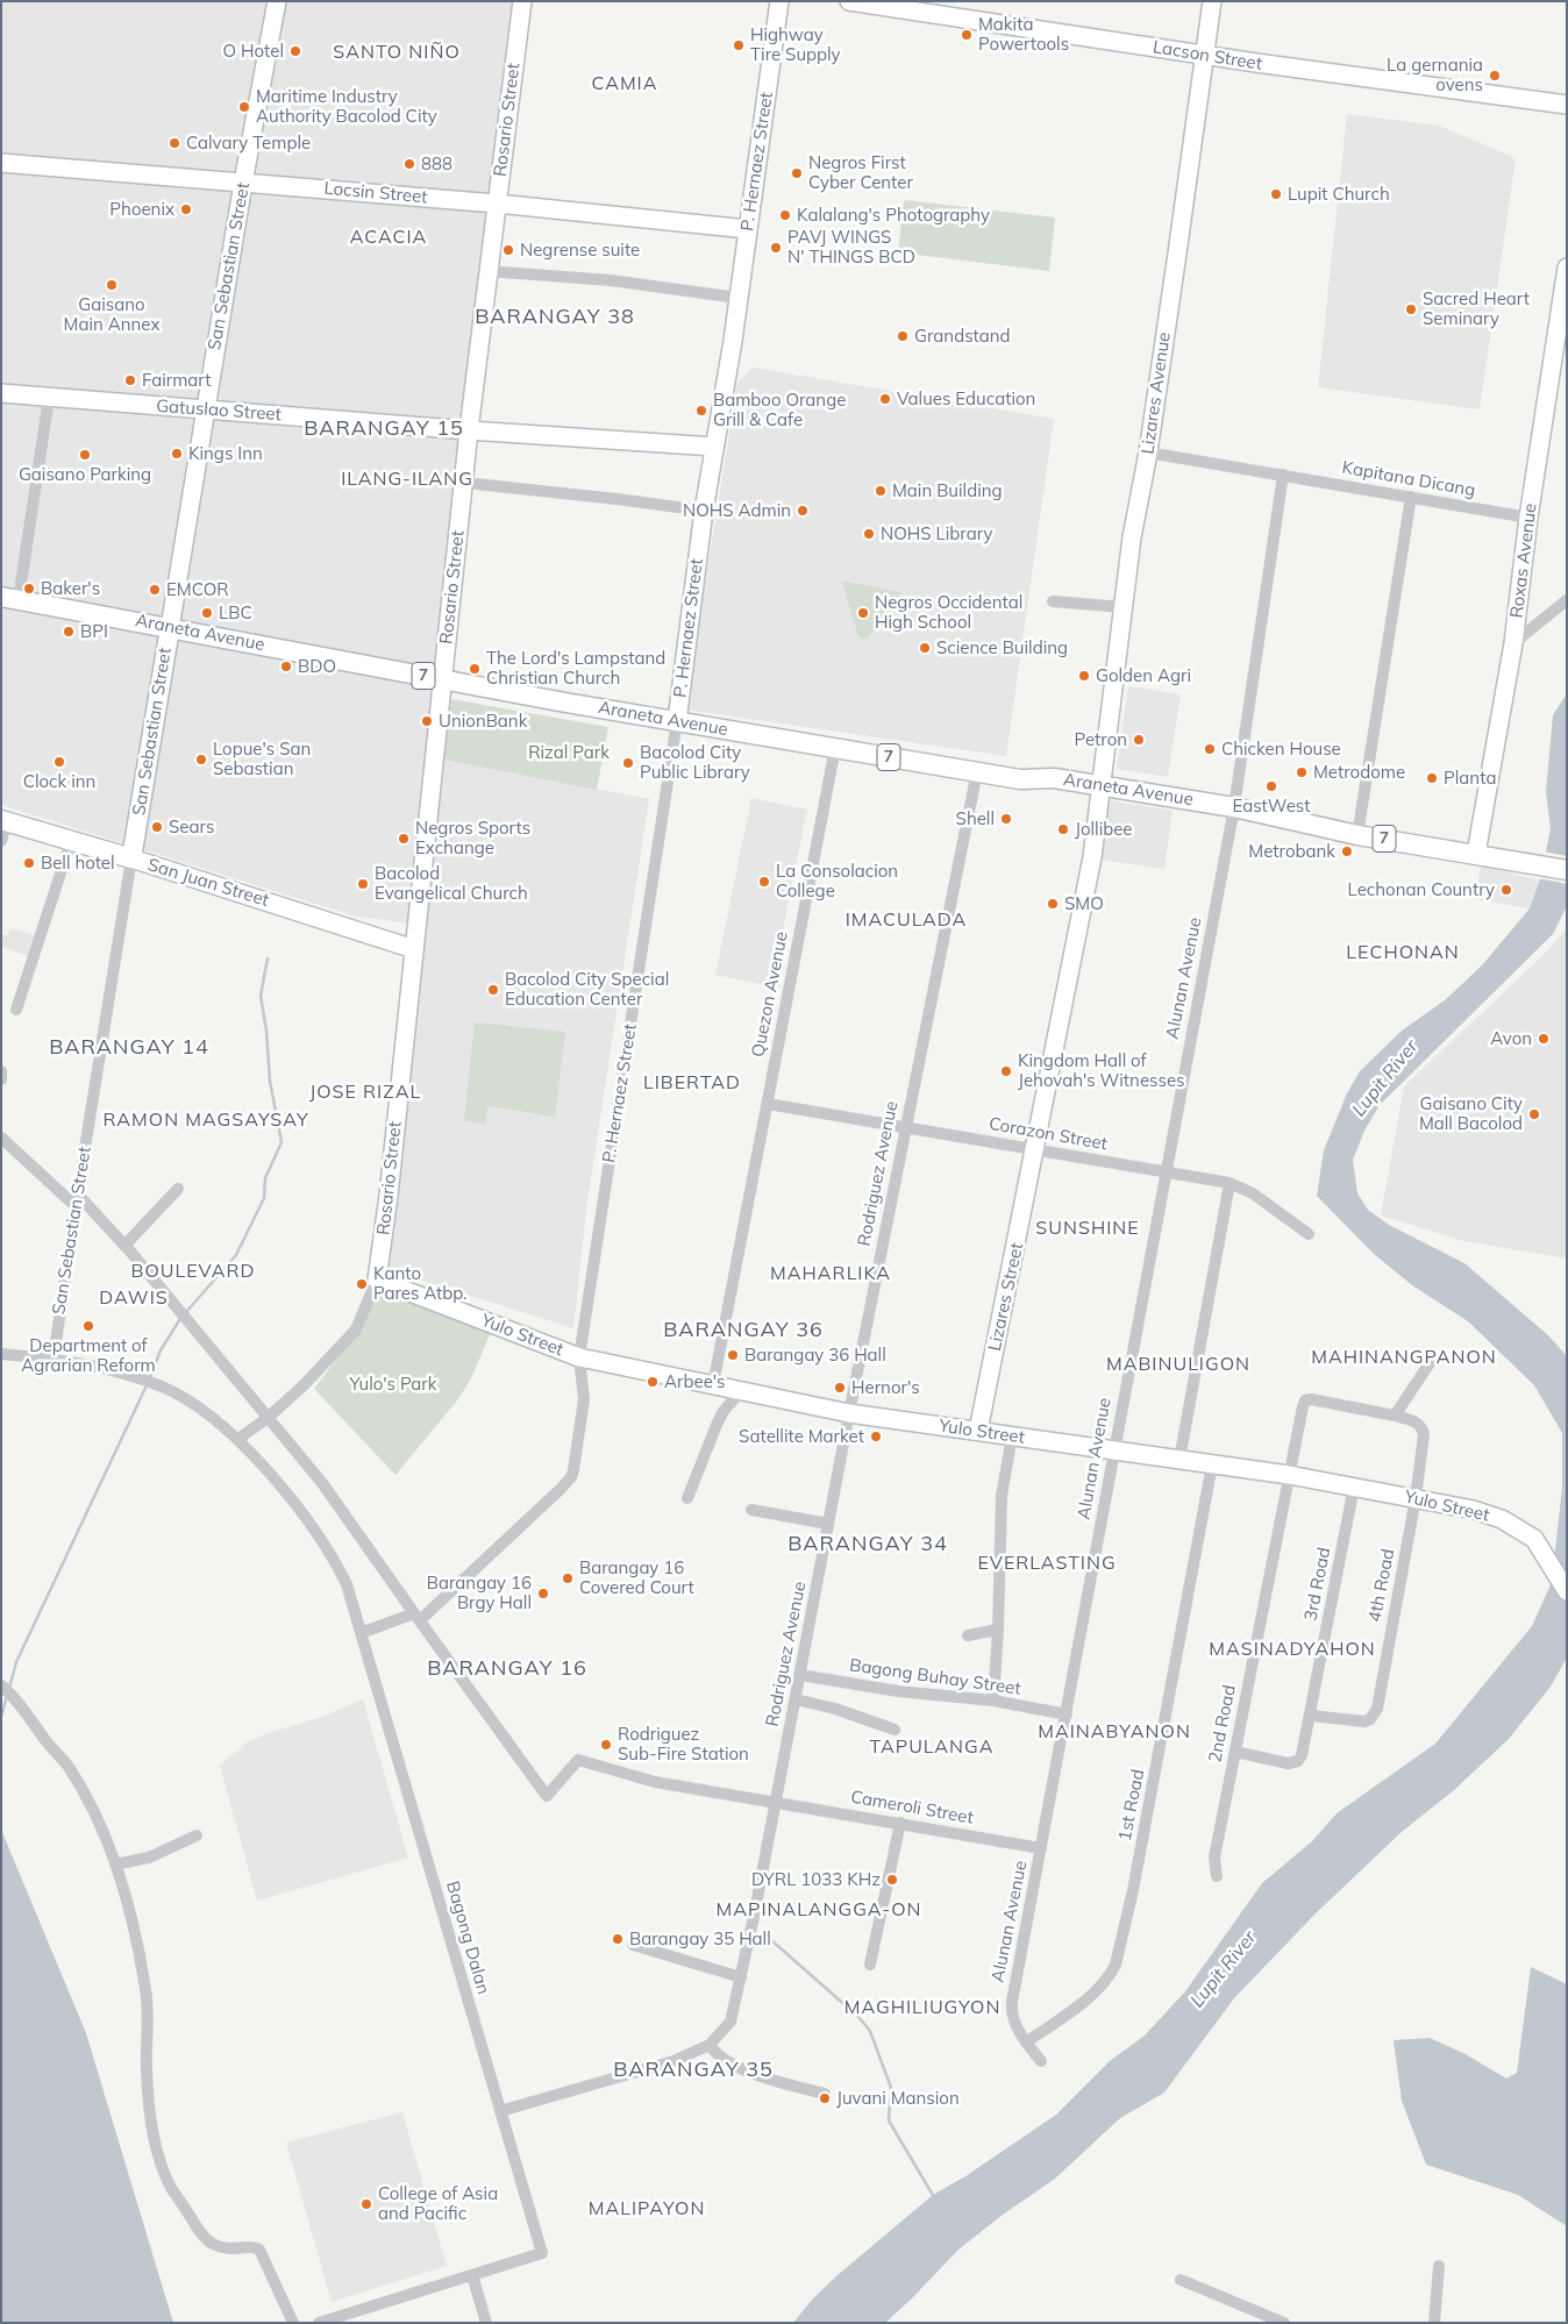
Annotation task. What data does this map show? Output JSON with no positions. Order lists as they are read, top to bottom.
{
  "streets": {
    "main road": [
      "San Sebastian Street",
      "Araneta Avenue",
      "7",
      "San Juan Street"
    ],
    "street": [
      "Lacson Street",
      "Rosario Street",
      "P. Hernaez Street",
      "Locsin Street",
      "Lizares Avenue",
      "Gatuslao Street",
      "Kapitana Dicang",
      "Roxas Avenue",
      "Alunan Avenue",
      "Quezon Avenue",
      "Corazon Street",
      "Rodriguez Avenue",
      "Lizares Street",
      "Yulo Street",
      "3rd Road",
      "4th Road",
      "Bagong Buhay Street",
      "2nd Road",
      "1st Road",
      "Cameroli Street",
      "Bagong Dalan"
    ]
  },
  "crossings": [
    ["Lacson Street", "Lizares Avenue"],
    ["Rosario Street", "Locsin Street"],
    ["Rosario Street", "Gatuslao Street"],
    ["Rosario Street", "Araneta Avenue"],
    ["Rosario Street", "San Juan Street"],
    ["Rosario Street", "Yulo Street"],
    ["P. Hernaez Street", "Locsin Street"],
    ["P. Hernaez Street", "Gatuslao Street"],
    ["P. Hernaez Street", "Araneta Avenue"],
    ["P. Hernaez Street", "Yulo Street"],
    ["P. Hernaez Street", "Cameroli Street"],
    ["Locsin Street", "San Sebastian Street"],
    ["San Sebastian Street", "Gatuslao Street"],
    ["San Sebastian Street", "Araneta Avenue"],
    ["San Sebastian Street", "San Juan Street"],
    ["San Sebastian Street", "Bagong Dalan"],
    ["Lizares Avenue", "Kapitana Dicang"],
    ["Lizares Avenue", "Araneta Avenue"],
    ["Lizares Avenue", "Lizares Street"],
    ["Kapitana Dicang", "Roxas Avenue"],
    ["Kapitana Dicang", "Alunan Avenue"],
    ["Roxas Avenue", "Araneta Avenue"],
    ["Araneta Avenue", "Alunan Avenue"],
    ["Araneta Avenue", "Quezon Avenue"],
    ["Araneta Avenue", "Rodriguez Avenue"],
    ["Araneta Avenue", "Lizares Street"],
    ["Alunan Avenue", "Corazon Street"],
    ["Alunan Avenue", "Yulo Street"],
    ["Alunan Avenue", "Bagong Buhay Street"],
    ["Alunan Avenue", "1st Road"],
    ["Alunan Avenue", "Cameroli Street"],
    ["Quezon Avenue", "Corazon Street"],
    ["Quezon Avenue", "Yulo Street"],
    ["Corazon Street", "Rodriguez Avenue"],
    ["Corazon Street", "Lizares Street"],
    ["Rodriguez Avenue", "Yulo Street"],
    ["Rodriguez Avenue", "Bagong Buhay Street"],
    ["Rodriguez Avenue", "Cameroli Street"],
    ["Rodriguez Avenue", "Bagong Dalan"],
    ["Lizares Street", "Yulo Street"],
    ["Yulo Street", "3rd Road"],
    ["Yulo Street", "4th Road"],
    ["Yulo Street", "2nd Road"],
    ["Yulo Street", "1st Road"],
    ["3rd Road", "4th Road"],
    ["3rd Road", "2nd Road"],
    ["4th Road", "2nd Road"]
  ],
  "districts": [
    "SANTO NIÑO",
    "CAMIA",
    "ACACIA",
    "BARANGAY 38",
    "BARANGAY 15",
    "ILANG-ILANG",
    "IMACULADA",
    "LECHONAN",
    "BARANGAY 14",
    "LIBERTAD",
    "JOSE RIZAL",
    "RAMON MAGSAYSAY",
    "SUNSHINE",
    "BOULEVARD",
    "MAHARLIKA",
    "DAWIS",
    "BARANGAY 36",
    "MAHINANGPANON",
    "MABINULIGON",
    "BARANGAY 34",
    "EVERLASTING",
    "MASINADYAHON",
    "BARANGAY 16",
    "MAINABYANON",
    "TAPULANGA",
    "MAPINALANGGA-ON",
    "MAGHILIUGYON",
    "BARANGAY 35",
    "MALIPAYON"
  ],
  "water": ["Lupit River"],
  "parks": ["Rizal Park", "Yulo's Park"],
  "places": [
    "Makita Powertools",
    "Highway Tire Supply",
    "O Hotel",
    "La gernania ovens",
    "Maritime Industry Authority Bacolod City",
    "Calvary Temple",
    "888",
    "Negros First Cyber Center",
    "Lupit Church",
    "Phoenix",
    "Kalalang's Photography",
    "PAVJ WINGS N' THINGS BCD",
    "Negrense suite",
    "Gaisano Main Annex",
    "Sacred Heart Seminary",
    "Grandstand",
    "Fairmart",
    "Values Education",
    "Bamboo Orange Grill & Cafe",
    "Kings Inn",
    "Gaisano Parking",
    "Main Building",
    "NOHS Admin",
    "NOHS Library",
    "Baker's",
    "EMCOR",
    "LBC",
    "Negros Occidental High School",
    "BPI",
    "Science Building",
    "BDO",
    "The Lord's Lampstand Christian Church",
    "Golden Agri",
    "UnionBank",
    "Petron",
    "Chicken House",
    "Lopue's San Sebastian",
    "Clock inn",
    "Bacolod City Public Library",
    "Metrodome",
    "Planta",
    "EastWest",
    "Shell",
    "Sears",
    "Jollibee",
    "Negros Sports Exchange",
    "Metrobank",
    "Bell hotel",
    "La Consolacion College",
    "Bacolod Evangelical Church",
    "Lechonan Country",
    "SMO",
    "Bacolod City Special Education Center",
    "Avon",
    "Kingdom Hall of Jehovah's Witnesses",
    "Gaisano City Mall Bacolod",
    "Kanto Pares Atbp.",
    "Department of Agrarian Reform",
    "Barangay 36 Hall",
    "Arbee's",
    "Hernor's",
    "Satellite Market",
    "Barangay 16 Covered Court",
    "Barangay 16 Brgy Hall",
    "Rodriguez Sub-Fire Station",
    "DYRL 1033 KHz",
    "Barangay 35 Hall",
    "Juvani Mansion",
    "College of Asia and Pacific"
  ]
}
